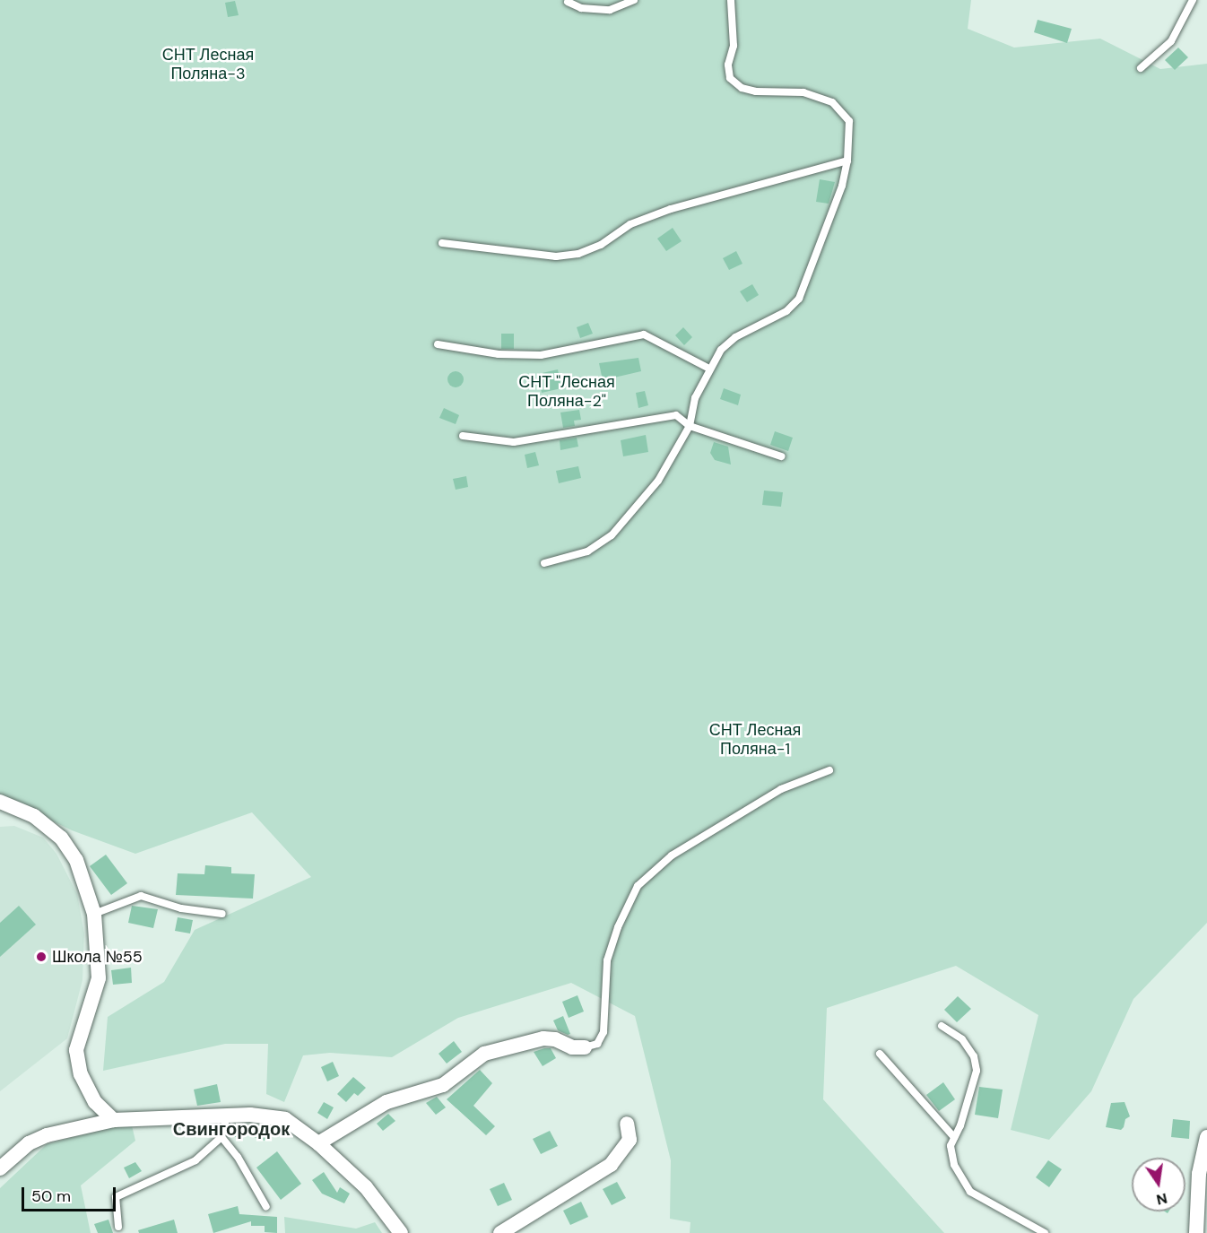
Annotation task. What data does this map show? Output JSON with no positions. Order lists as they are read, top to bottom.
{
  "districts": ["Свингородок"],
  "parks": ["СНТ Лесная Поляна-3", "СНТ \"Лесная Поляна-2\"", "СНТ Лесная Поляна-1"],
  "places": ["Школа №55"],
  "scale_bar": "50 m",
  "north": "bottom"
}
